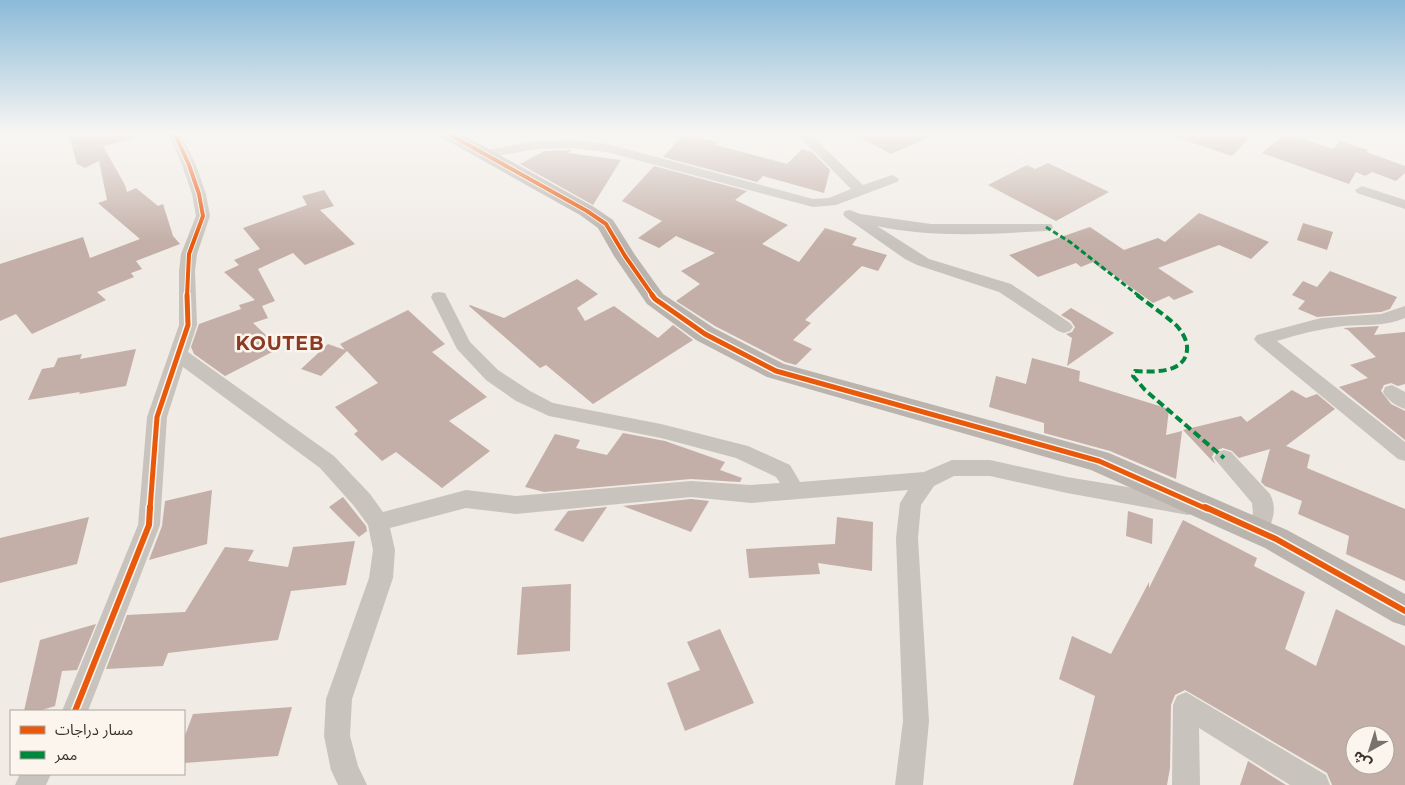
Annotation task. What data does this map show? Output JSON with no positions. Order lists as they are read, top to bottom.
{
  "districts": ["KOUTEB"],
  "legend": ["مسار دراجات", "ممر"],
  "north": "bottom left"
}
